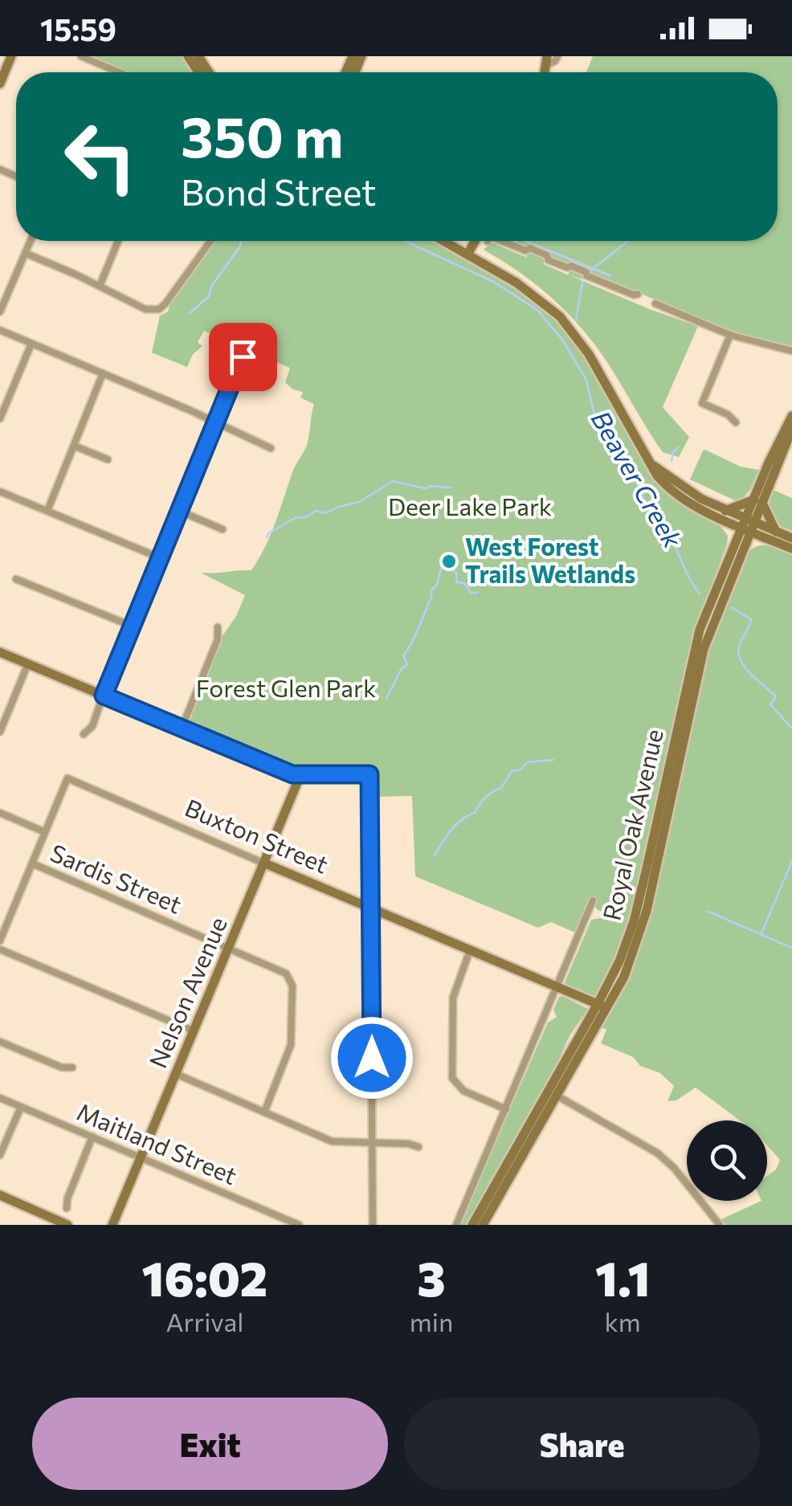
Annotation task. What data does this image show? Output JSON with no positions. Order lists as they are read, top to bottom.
{
  "streets": {
    "main road": ["Royal Oak Avenue", "Buxton Street", "Nelson Avenue"],
    "street": ["Sardis Street", "Maitland Street"]
  },
  "crossings": [
    ["Royal Oak Avenue", "Buxton Street"],
    ["Buxton Street", "Sardis Street"],
    ["Buxton Street", "Nelson Avenue"],
    ["Sardis Street", "Nelson Avenue"],
    ["Nelson Avenue", "Maitland Street"]
  ],
  "water": ["Beaver Creek"],
  "parks": ["Deer Lake Park", "Forest Glen Park"],
  "places": ["West Forest Trails Wetlands"],
  "page": {
    "status": "15:59",
    "turn": ["350 m", "Bond Street"],
    "eta": [
      "16:02",
      "Arrival",
      "3",
      "min",
      "1.1",
      "km"
    ],
    "buttons": ["Exit", "Share"]
  }
}
